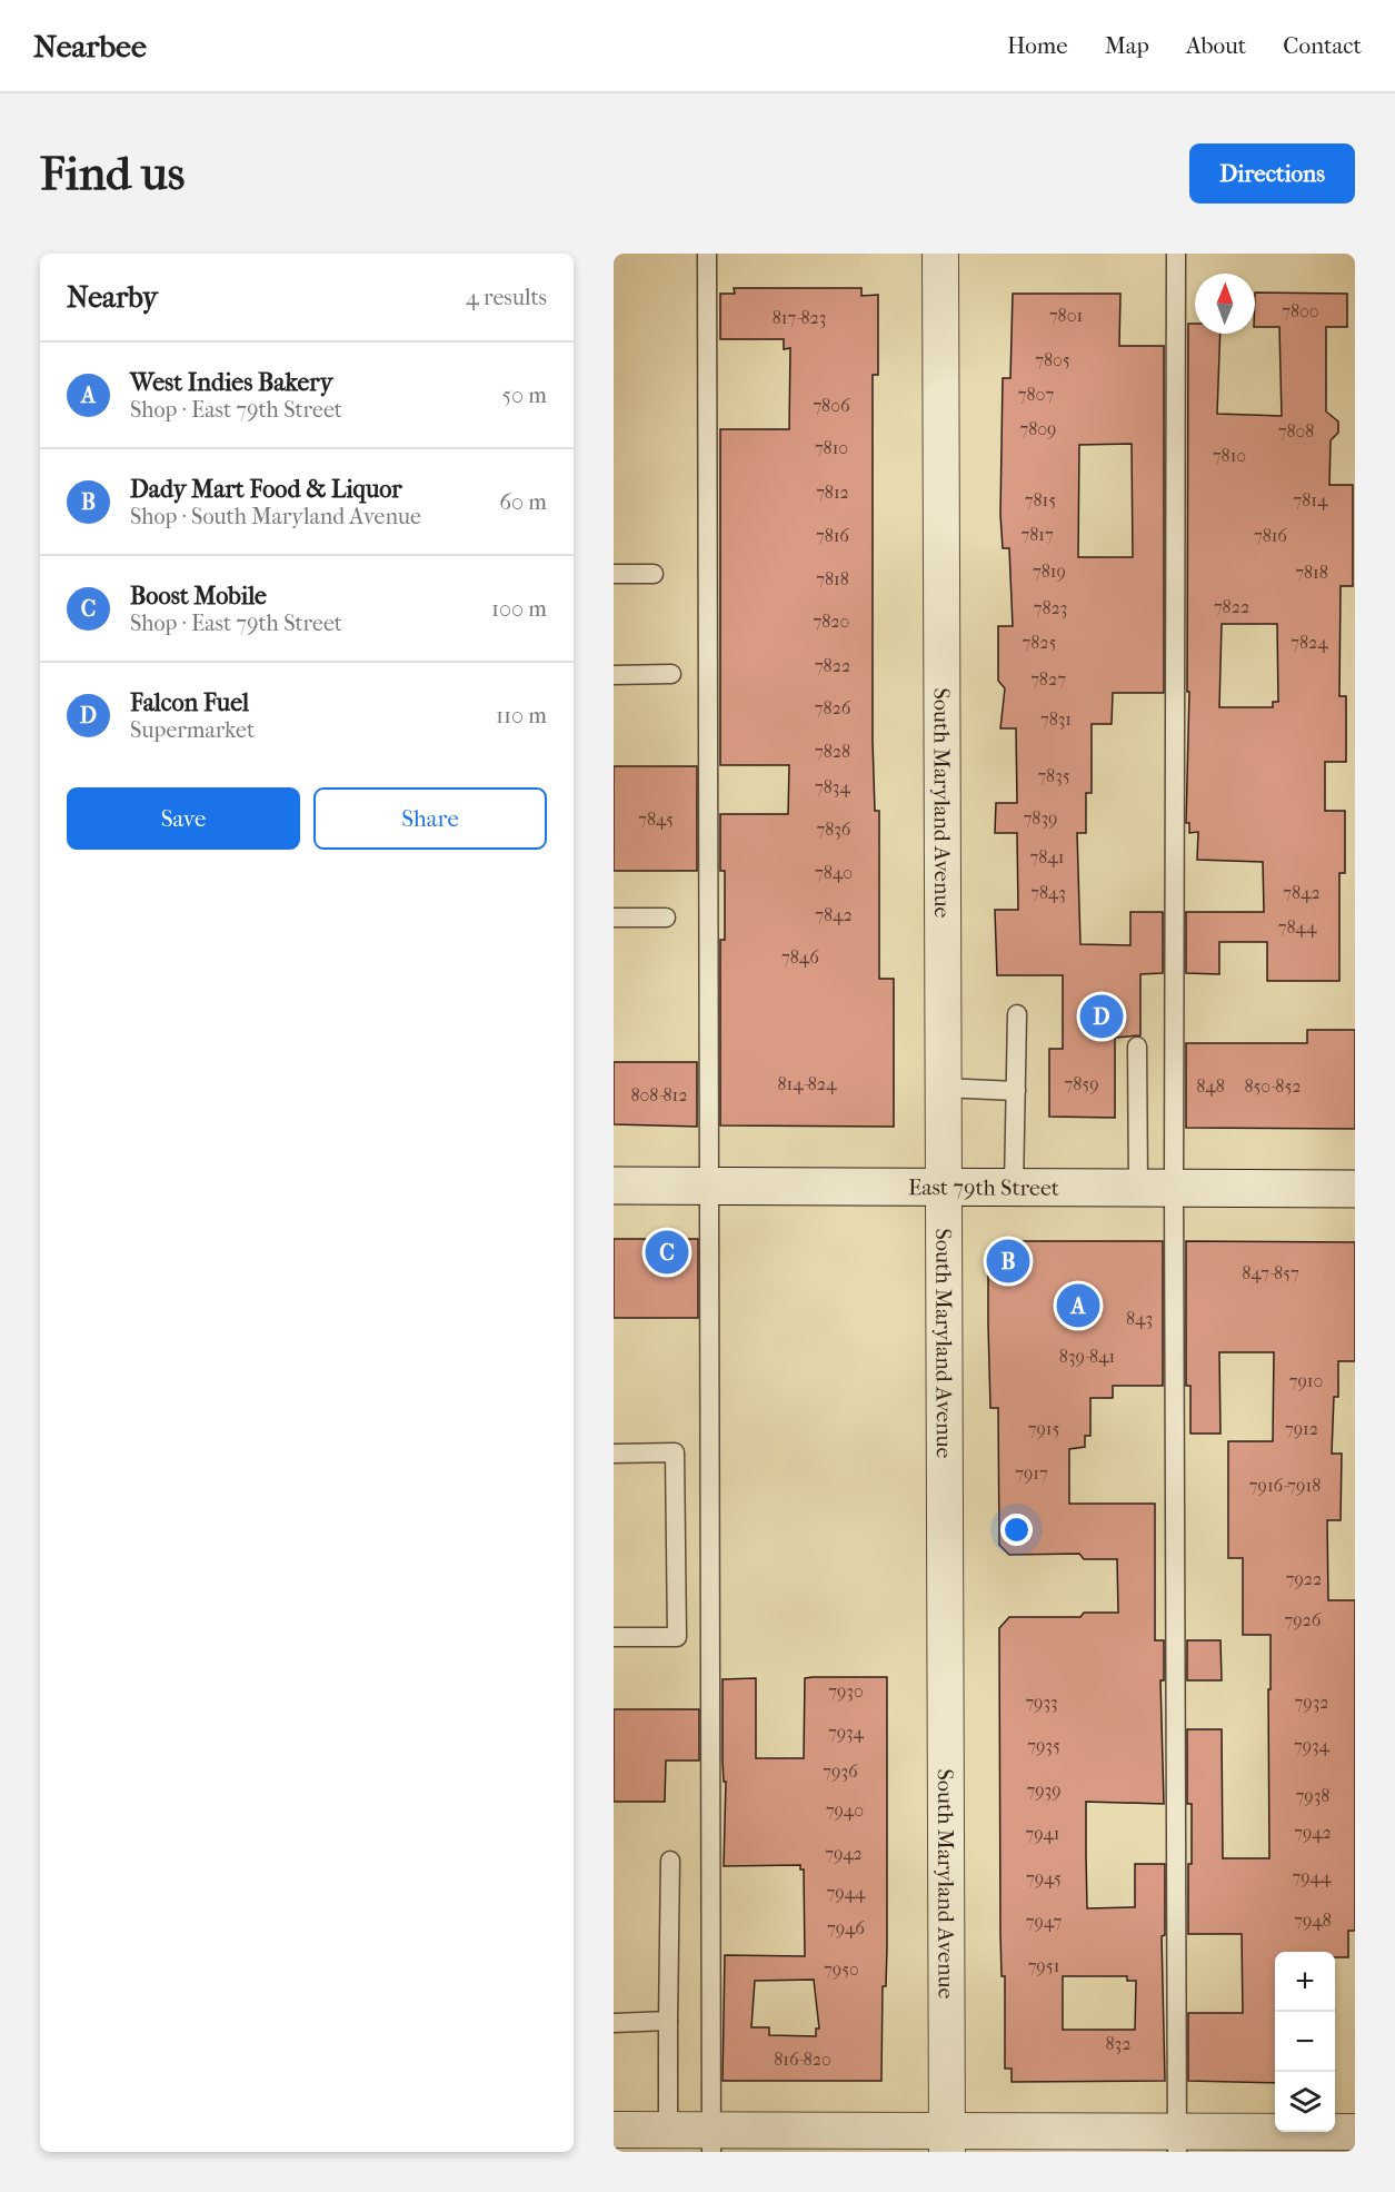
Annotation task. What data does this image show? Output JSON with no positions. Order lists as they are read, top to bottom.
{
  "streets": {
    "main road": ["East 79th Street"],
    "street": ["South Maryland Avenue"]
  },
  "crossings": [
    ["South Maryland Avenue", "East 79th Street"]
  ],
  "house_numbers": [
    "7800",
    "7801",
    "817-823",
    "7805",
    "7807",
    "7806",
    "7809",
    "7808",
    "7810",
    "7810",
    "7812",
    "7815",
    "7814",
    "7817",
    "7816",
    "7816",
    "7819",
    "7818",
    "7818",
    "7822",
    "7823",
    "7820",
    "7825",
    "7824",
    "7822",
    "7827",
    "7826",
    "7831",
    "7828",
    "7835",
    "7834",
    "7839",
    "7845",
    "7836",
    "7841",
    "7840",
    "7843",
    "7842",
    "7842",
    "7844",
    "7846",
    "814-824",
    "7859",
    "848",
    "850-852",
    "808-812",
    "847-857",
    "843",
    "839-841",
    "7910",
    "7915",
    "7912",
    "7917",
    "7916-7918",
    "7922",
    "7926",
    "7930",
    "7933",
    "7932",
    "7934",
    "7935",
    "7934",
    "7936",
    "7939",
    "7938",
    "7940",
    "7942",
    "7941",
    "7942",
    "7944",
    "7945",
    "7944",
    "7948",
    "7947",
    "7946",
    "7951",
    "7950",
    "832",
    "816-820"
  ],
  "north": "top",
  "page": {
    "header": "Nearbee",
    "nav": [
      "Home",
      "Map",
      "About",
      "Contact"
    ],
    "buttons": [
      "Directions",
      ["Save", "Share"]
    ],
    "title": "Find us",
    "heading": ["Nearby", "4 results"],
    "list": [
      {
        "mark": "A",
        "name": "West Indies Bakery",
        "note": "Shop · East 79th Street",
        "value": "50 m"
      },
      {
        "mark": "B",
        "name": "Dady Mart Food & Liquor",
        "note": "Shop · South Maryland Avenue",
        "value": "60 m"
      },
      {
        "mark": "C",
        "name": "Boost Mobile",
        "note": "Shop · East 79th Street",
        "value": "100 m"
      },
      {
        "mark": "D",
        "name": "Falcon Fuel",
        "note": "Supermarket",
        "value": "110 m"
      }
    ],
    "pins": [
      "D",
      "C",
      "B",
      "A"
    ],
    "map_buttons": ["+", "−"]
  }
}
